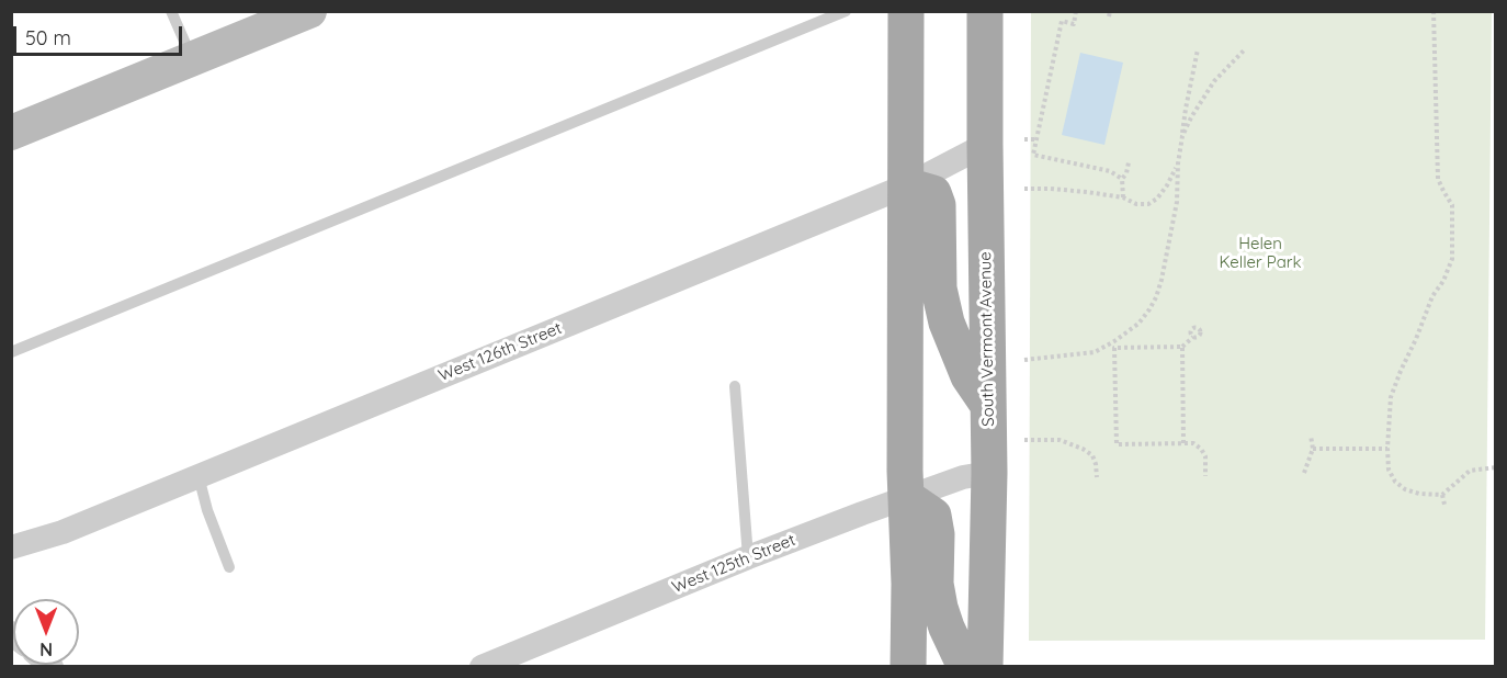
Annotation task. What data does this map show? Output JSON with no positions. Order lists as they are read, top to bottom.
{
  "streets": {
    "main road": ["South Vermont Avenue"],
    "street": ["West 126th Street", "West 125th Street"]
  },
  "crossings": [
    ["South Vermont Avenue", "West 126th Street"],
    ["South Vermont Avenue", "West 125th Street"]
  ],
  "parks": ["Helen Keller Park"],
  "scale_bar": "50 m",
  "north": "bottom"
}
